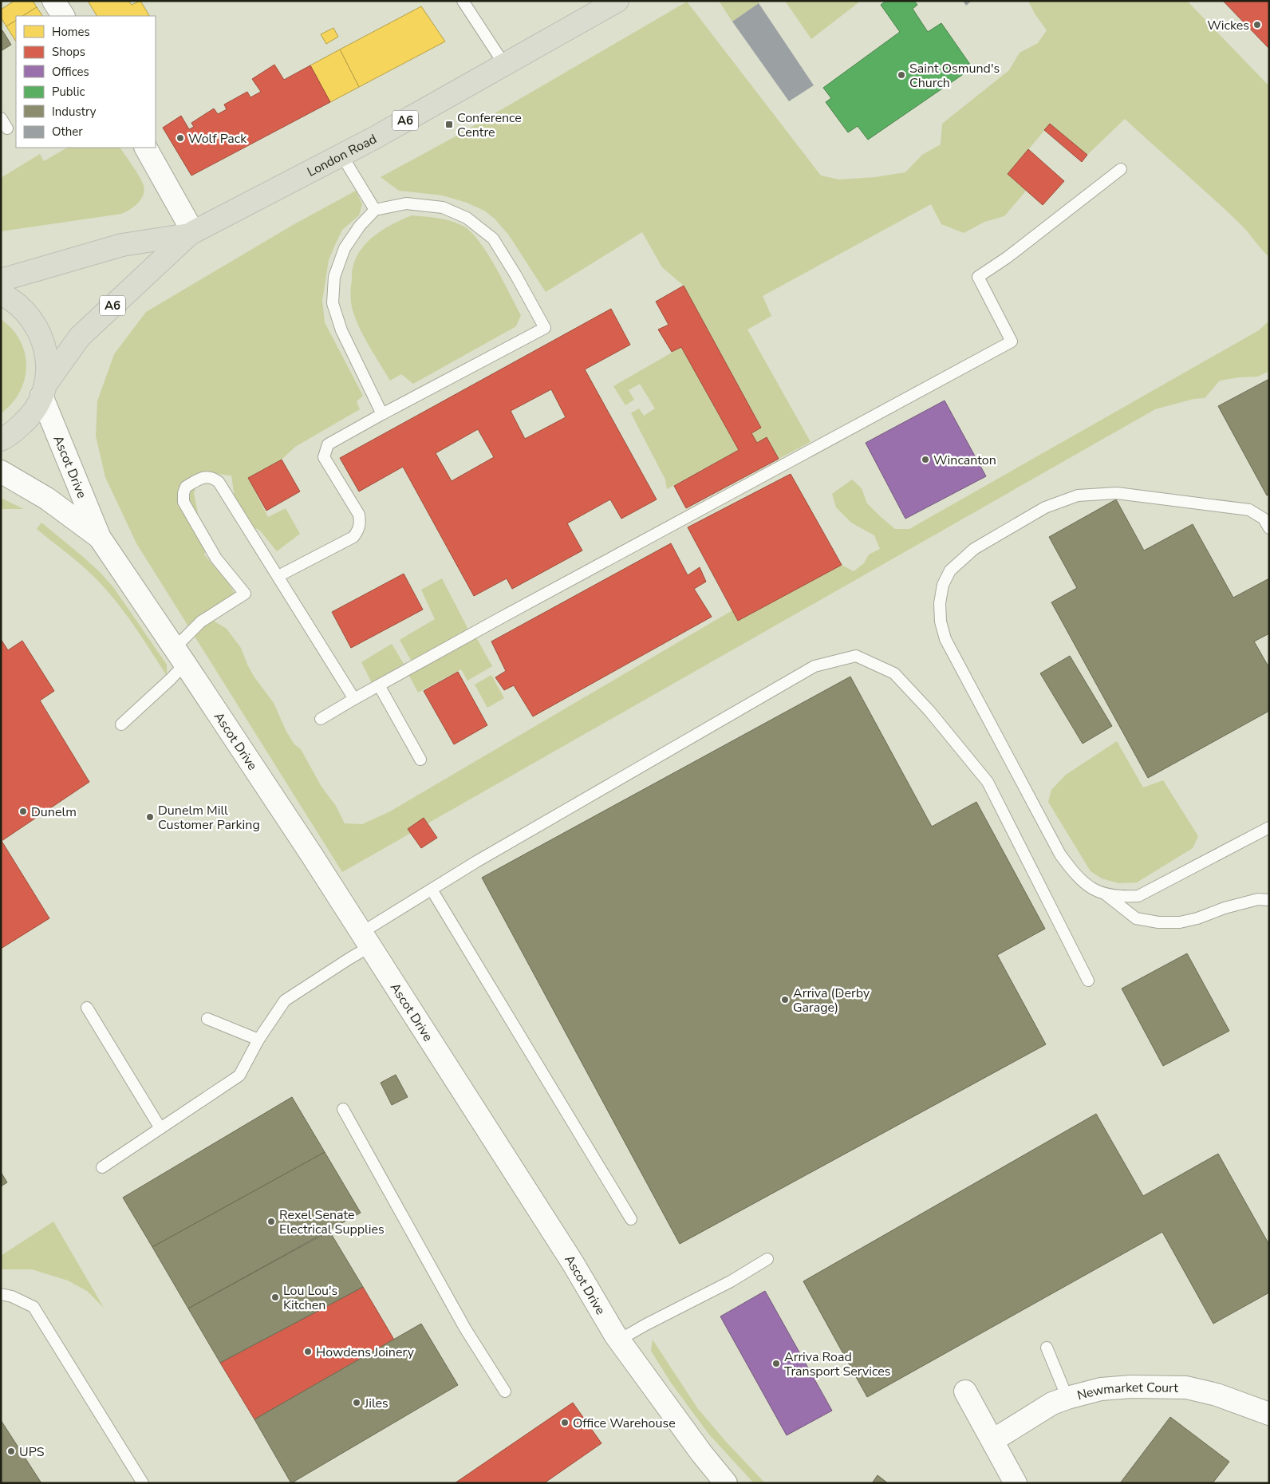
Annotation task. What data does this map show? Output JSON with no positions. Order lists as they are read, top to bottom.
{
  "streets": {
    "main road": ["A6", "London Road"],
    "street": ["Ascot Drive", "Newmarket Court"]
  },
  "crossings": [
    ["London Road", "Ascot Drive"]
  ],
  "places": {
    "other": [
      "Wickes",
      "Saint Osmund's Church",
      "Wolf Pack",
      "Wincanton",
      "Dunelm",
      "Dunelm Mill Customer Parking",
      "Arriva (Derby Garage)",
      "Rexel Senate Electrical Supplies",
      "Lou Lou's Kitchen",
      "Howdens Joinery",
      "Arriva Road Transport Services",
      "Jiles",
      "Office Warehouse",
      "UPS"
    ],
    "transit": ["Conference Centre"]
  },
  "legend": [
    "Homes",
    "Shops",
    "Offices",
    "Public",
    "Industry",
    "Other"
  ]
}
